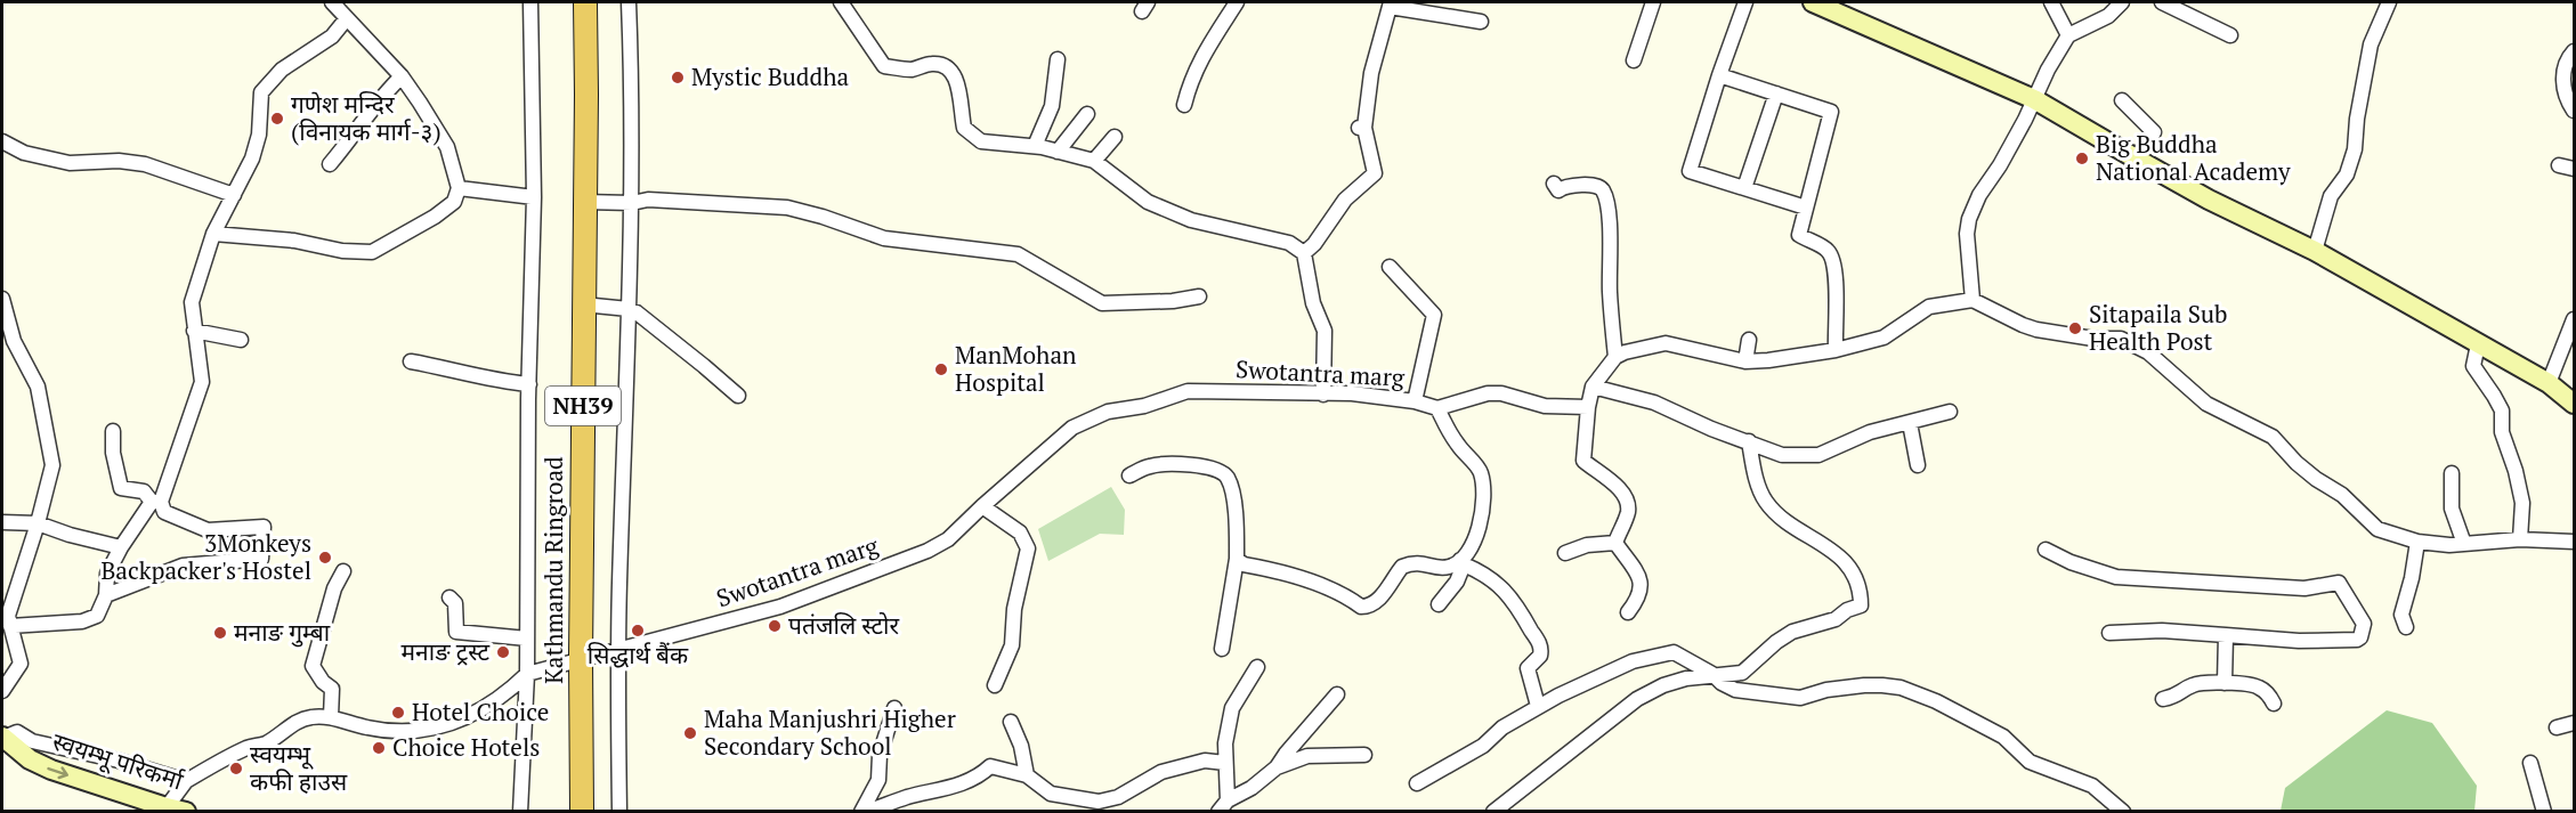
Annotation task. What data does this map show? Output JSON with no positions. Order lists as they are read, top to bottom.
{
  "streets": {
    "highway": ["NH39", "Kathmandu Ringroad"],
    "main road": ["स्वयम्भू परिकर्मा"],
    "street": ["Swotantra marg"]
  },
  "crossings": [
    ["Swotantra marg", "Kathmandu Ringroad"]
  ],
  "one_way": ["स्वयम्भू परिकर्मा"],
  "places": [
    "Mystic Buddha",
    "गणेश मन्दिर (विनायक मार्ग-३)",
    "Big Buddha National Academy",
    "Sitapaila Sub Health Post",
    "ManMohan Hospital",
    "3Monkeys Backpacker's Hostel",
    "पतंजलि स्टोर",
    "सिद्धार्थ बैंक",
    "मनाङ गुम्बा",
    "मनाङ ट्रस्ट",
    "Hotel Choice",
    "Maha Manjushri Higher Secondary School",
    "Choice Hotels",
    "स्वयम्भू कफी हाउस"
  ]
}
